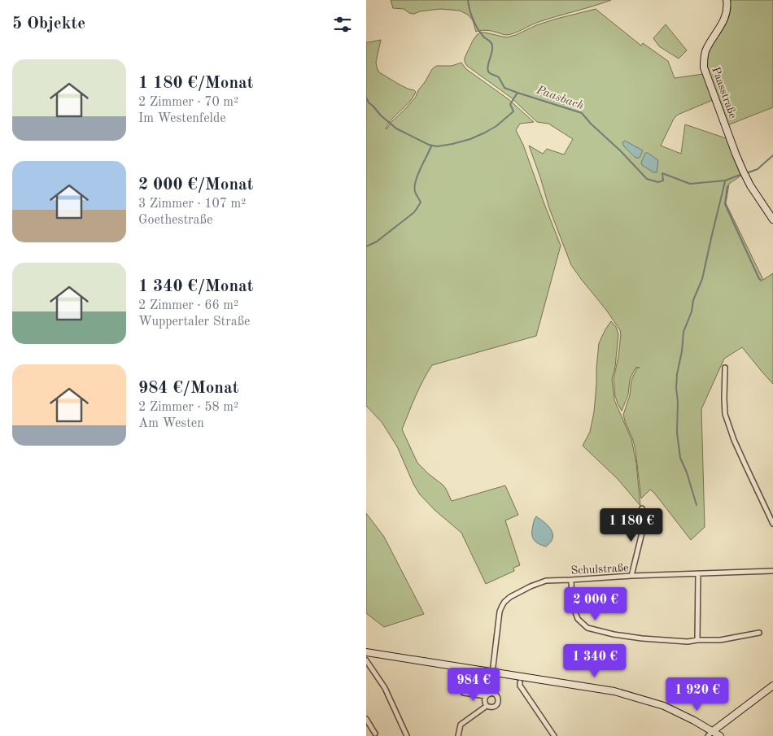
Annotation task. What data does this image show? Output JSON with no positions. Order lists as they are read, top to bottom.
{
  "streets": {
    "main road": ["Paasstraße"],
    "street": ["Schulstraße"]
  },
  "water": ["Paasbach"],
  "page": {
    "heading": "5 Objekte",
    "list": [
      {
        "name": "1 180 €/Monat",
        "note": "2 Zimmer · 70 m² · Im Westenfelde"
      },
      {
        "name": "2 000 €/Monat",
        "note": "3 Zimmer · 107 m² · Goethestraße"
      },
      {
        "name": "1 340 €/Monat",
        "note": "2 Zimmer · 66 m² · Wuppertaler Straße"
      },
      {
        "name": "984 €/Monat",
        "note": "2 Zimmer · 58 m² · Am Westen"
      }
    ],
    "price": [
      "1 180 €",
      "2 000 €",
      "1 340 €",
      "984 €",
      "1 920 €"
    ]
  }
}
